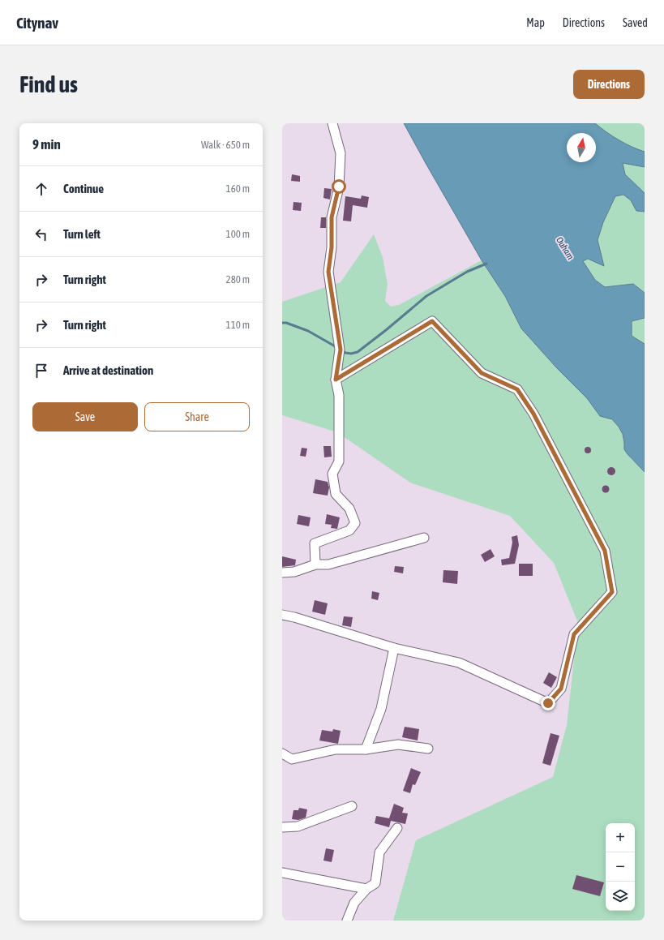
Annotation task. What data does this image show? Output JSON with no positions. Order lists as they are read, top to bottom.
{
  "water": ["Ouham"],
  "north": "top",
  "page": {
    "header": "Citynav",
    "nav": ["Map", "Directions", "Saved"],
    "buttons": [
      "Directions",
      ["Save", "Share"]
    ],
    "title": "Find us",
    "heading": ["9 min", "Walk · 650 m"],
    "list": [
      ["Continue", "160 m"],
      ["Turn left", "100 m"],
      ["Turn right", "280 m"],
      ["Turn right", "110 m"],
      "Arrive at destination"
    ],
    "map_buttons": ["+", "−"]
  }
}
